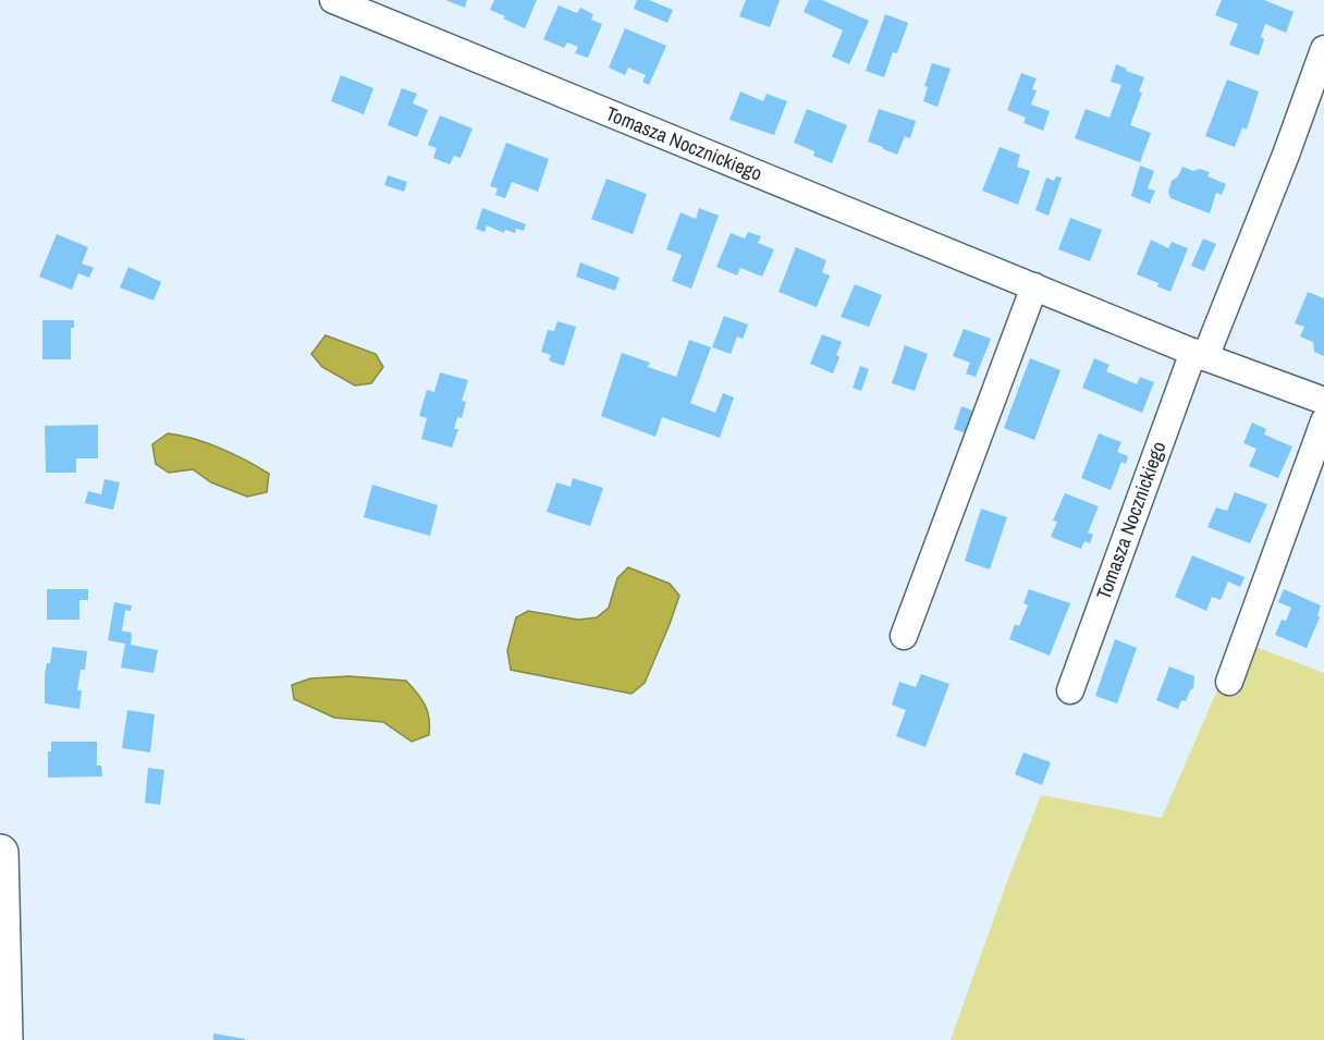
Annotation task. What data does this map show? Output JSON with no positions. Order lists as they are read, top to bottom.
{
  "streets": {
    "street": ["Tomasza Nocznickiego"]
  }
}
